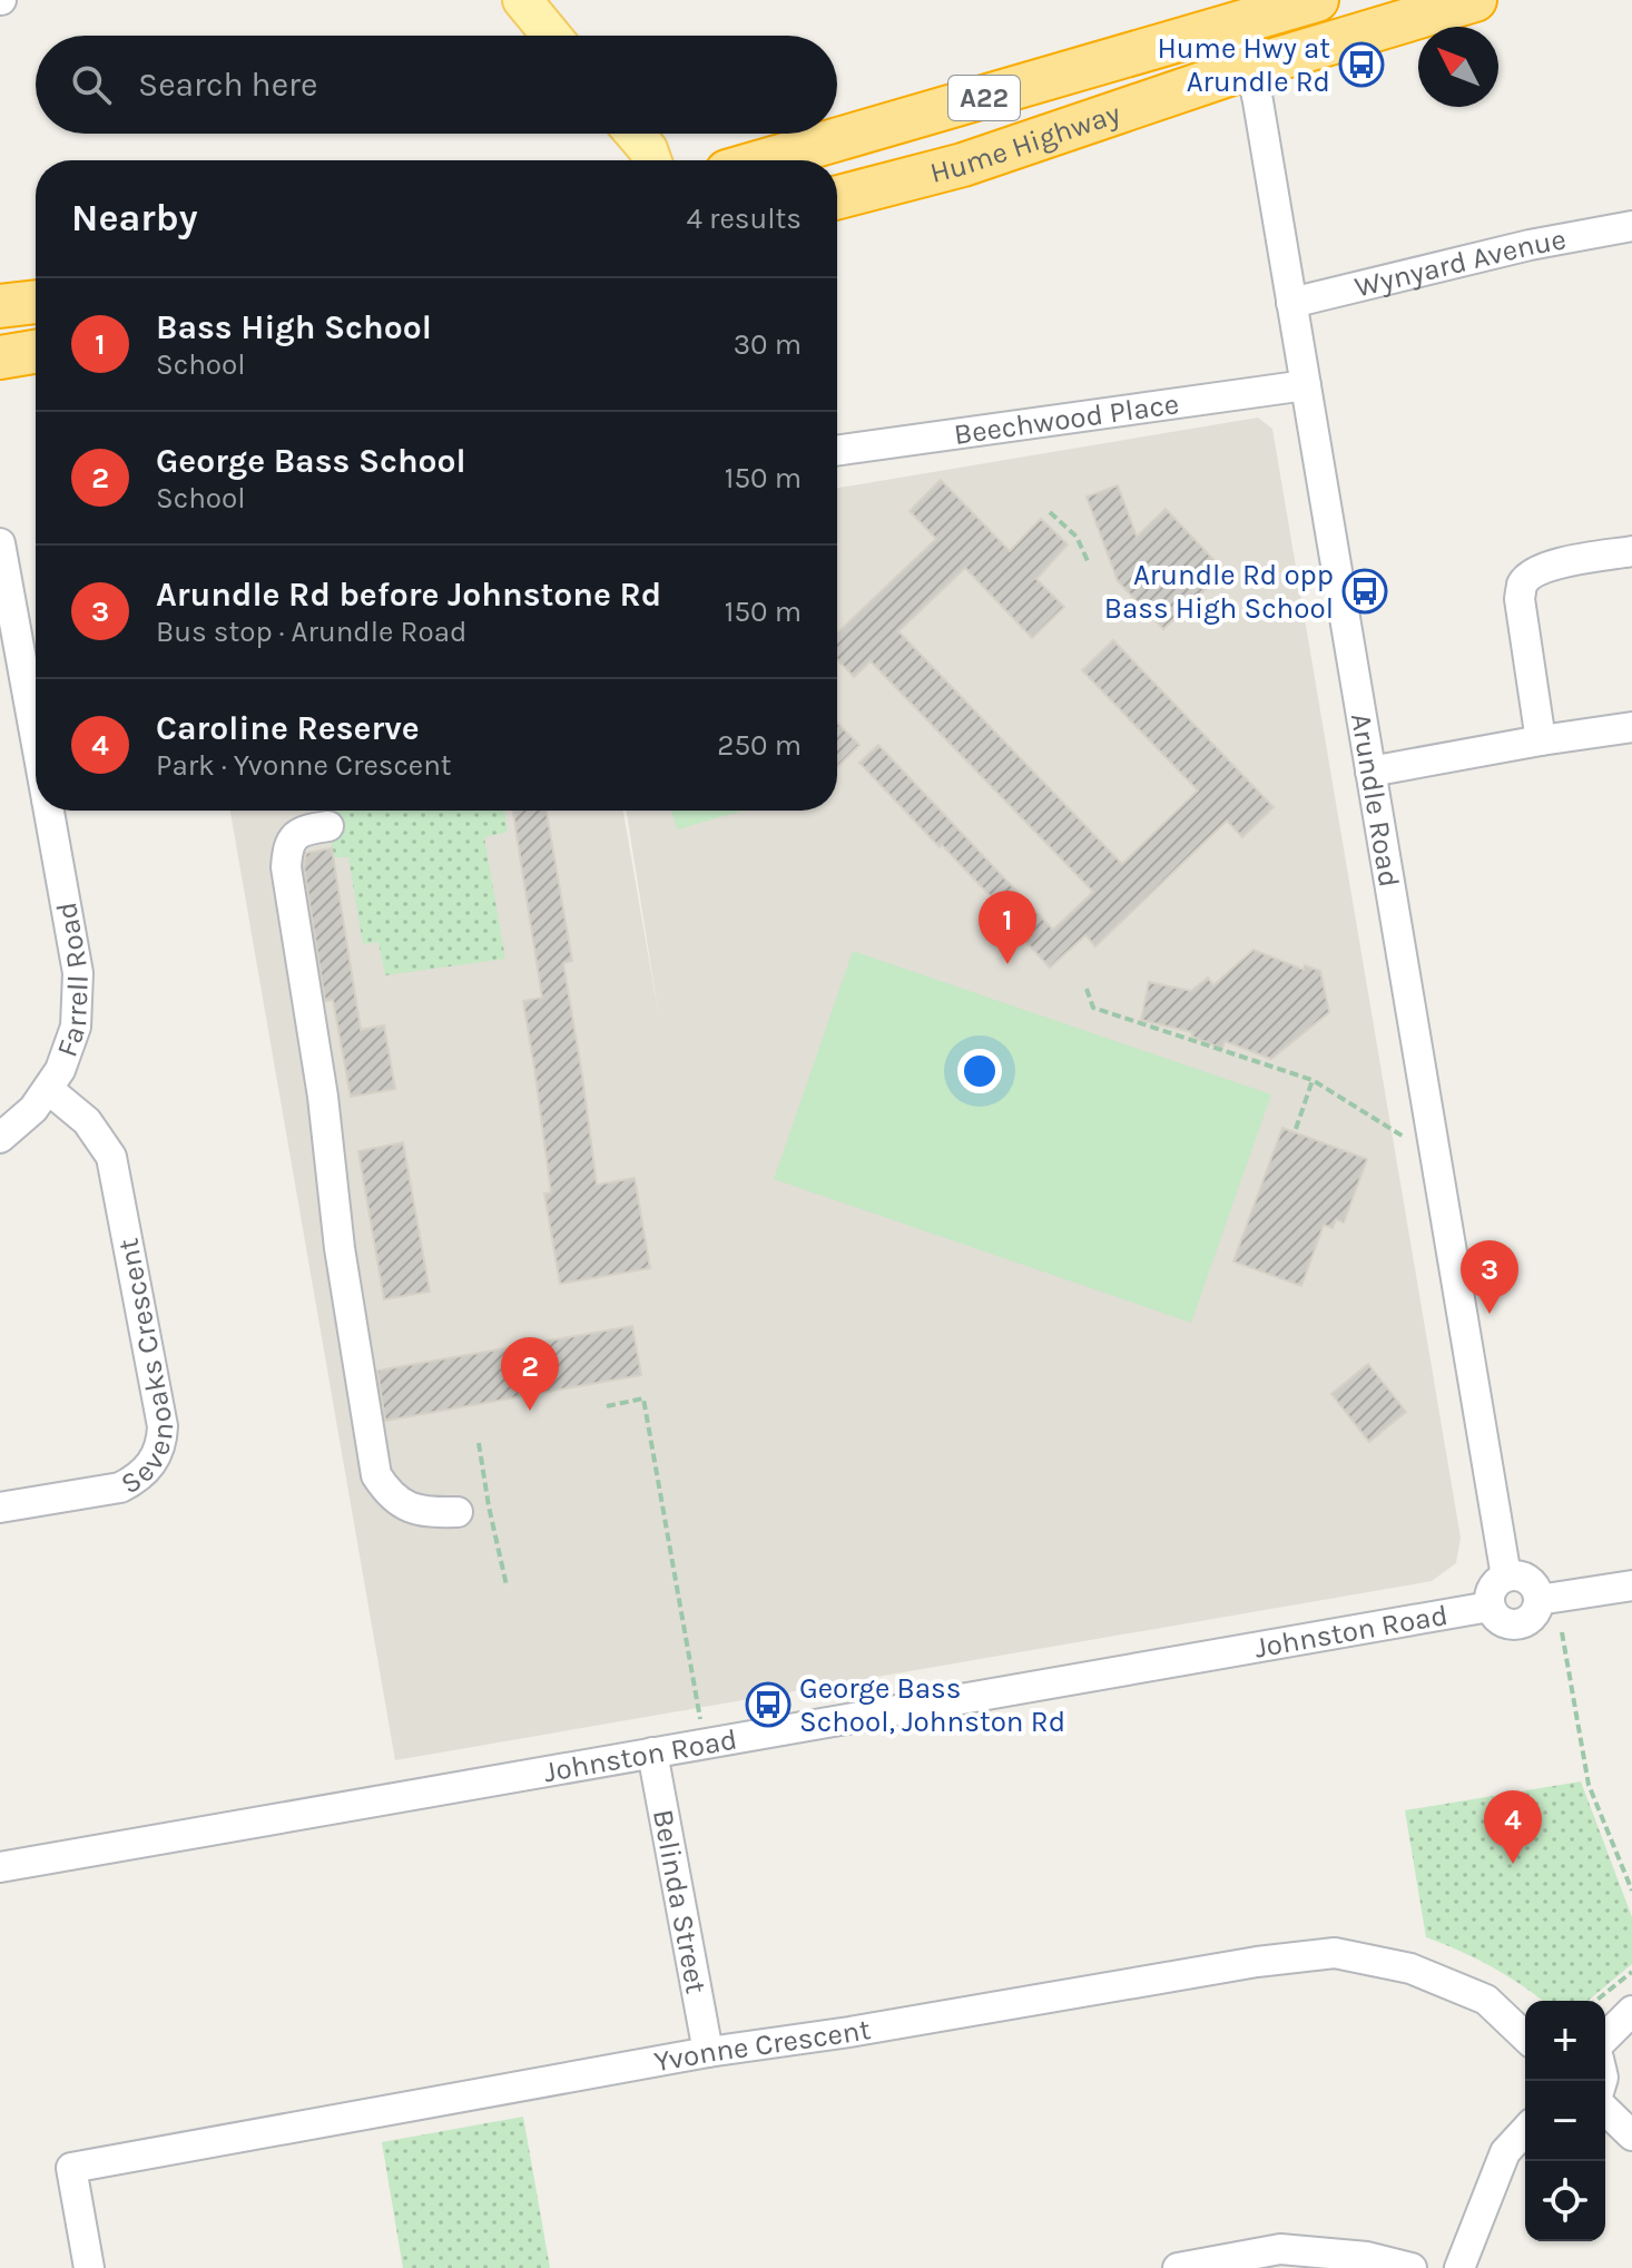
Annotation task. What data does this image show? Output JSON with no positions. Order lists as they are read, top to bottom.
{
  "streets": {
    "highway": ["A22", "Hume Highway"],
    "street": [
      "Wynyard Avenue",
      "Beechwood Place",
      "Arundle Road",
      "Farrell Road",
      "Sevenoaks Crescent",
      "Johnston Road",
      "Belinda Street",
      "Yvonne Crescent"
    ]
  },
  "crossings": [
    ["Hume Highway", "Arundle Road"],
    ["Wynyard Avenue", "Arundle Road"],
    ["Beechwood Place", "Arundle Road"],
    ["Arundle Road", "Johnston Road"],
    ["Farrell Road", "Sevenoaks Crescent"],
    ["Johnston Road", "Belinda Street"],
    ["Belinda Street", "Yvonne Crescent"]
  ],
  "places": {
    "bus stop": ["Hume Hwy at Arundle Rd", "Arundle Rd opp Bass High School", "George Bass School, Johnston Rd"]
  },
  "north": "top left",
  "page": {
    "search": "Search here",
    "heading": ["Nearby", "4 results"],
    "list": [
      {
        "mark": "1",
        "name": "Bass High School",
        "note": "School",
        "value": "30 m"
      },
      {
        "mark": "2",
        "name": "George Bass School",
        "note": "School",
        "value": "150 m"
      },
      {
        "mark": "3",
        "name": "Arundle Rd before Johnstone Rd",
        "note": "Bus stop · Arundle Road",
        "value": "150 m"
      },
      {
        "mark": "4",
        "name": "Caroline Reserve",
        "note": "Park · Yvonne Crescent",
        "value": "250 m"
      }
    ],
    "pins": [
      "1",
      "3",
      "2",
      "4"
    ],
    "map_buttons": ["+", "−"]
  }
}
